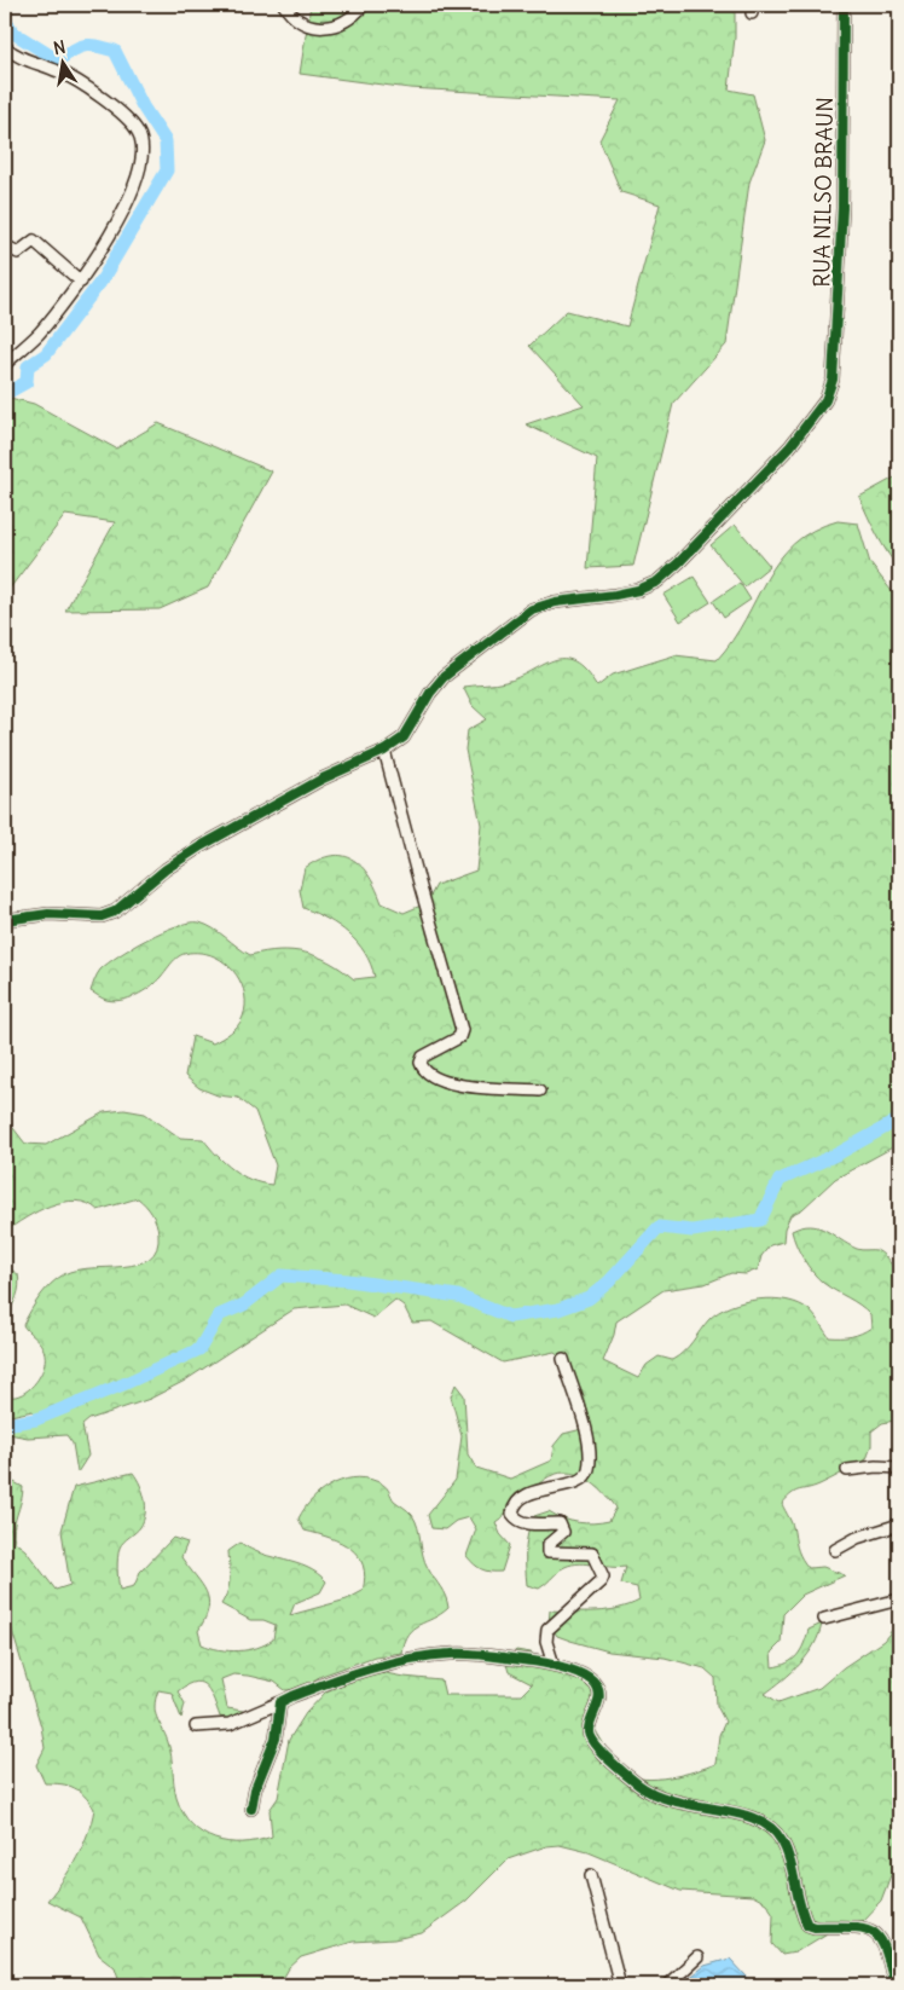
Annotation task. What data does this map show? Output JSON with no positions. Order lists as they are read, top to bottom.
{
  "streets": {
    "street": ["RUA NILSO BRAUN"]
  },
  "north": "top"
}
